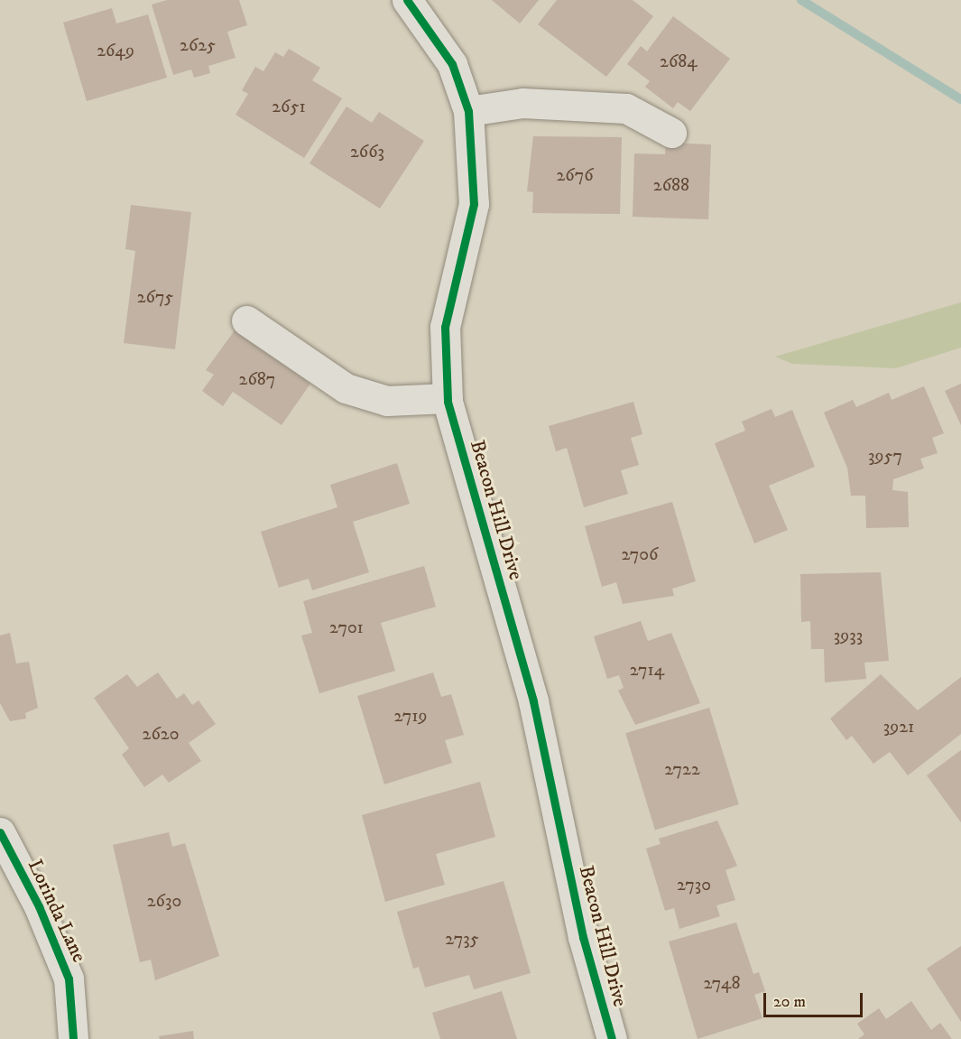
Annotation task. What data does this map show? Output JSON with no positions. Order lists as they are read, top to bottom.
{
  "streets": {
    "street": ["Beacon Hill Drive", "Lorinda Lane"]
  },
  "house_numbers": [
    "2625",
    "2649",
    "2684",
    "2651",
    "2663",
    "2676",
    "2688",
    "2675",
    "2687",
    "3957",
    "2706",
    "2701",
    "3933",
    "2714",
    "2719",
    "3921",
    "2620",
    "2722",
    "2730",
    "2630",
    "2735",
    "2748"
  ],
  "scale_bar": "20 m"
}
